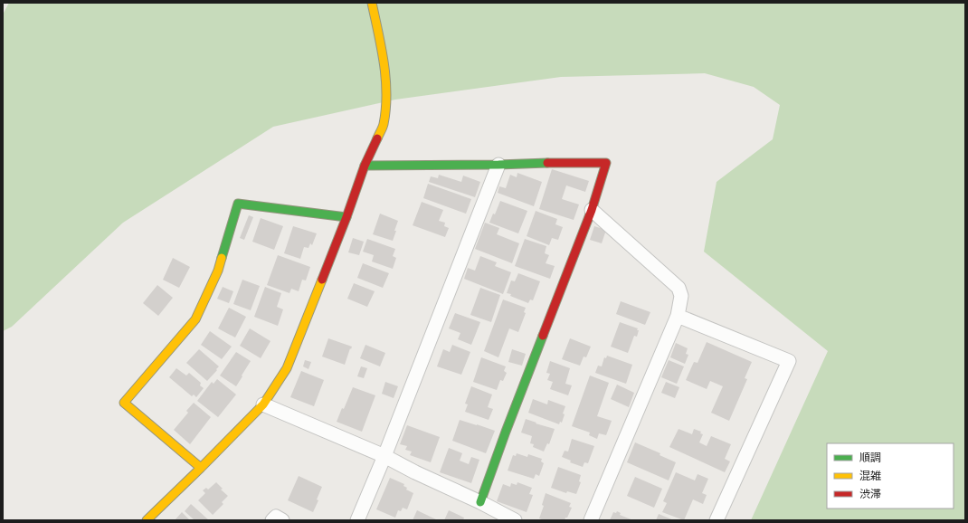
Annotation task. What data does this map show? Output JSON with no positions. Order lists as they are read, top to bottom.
{
  "legend": ["順調", "混雑", "渋滞"]
}
